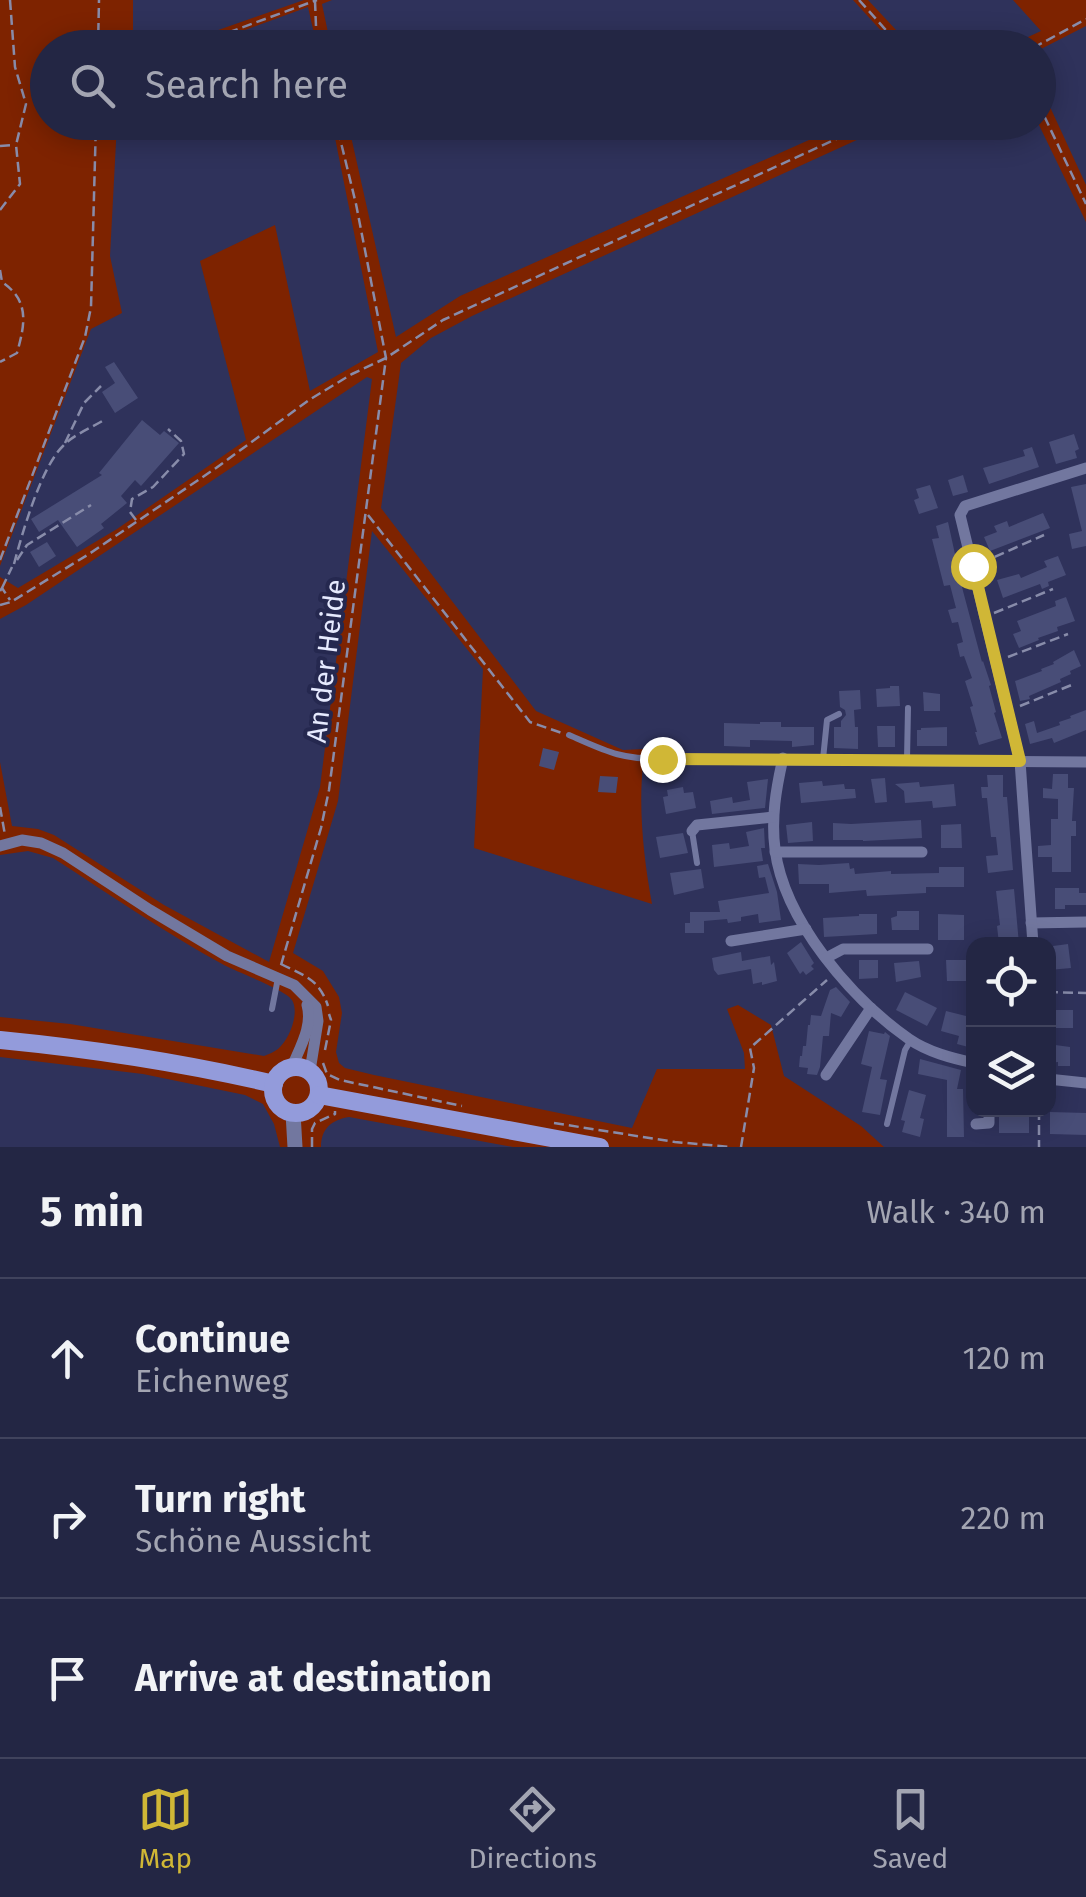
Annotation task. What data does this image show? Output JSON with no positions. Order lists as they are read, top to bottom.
{
  "streets": {
    "path": ["An der Heide"]
  },
  "page": {
    "search": "Search here",
    "heading": ["5 min", "Walk · 340 m"],
    "list": [
      ["Continue", "Eichenweg", "120 m"],
      ["Turn right", "Schöne Aussicht", "220 m"],
      "Arrive at destination"
    ],
    "nav": ["Map", "Directions", "Saved"]
  }
}
